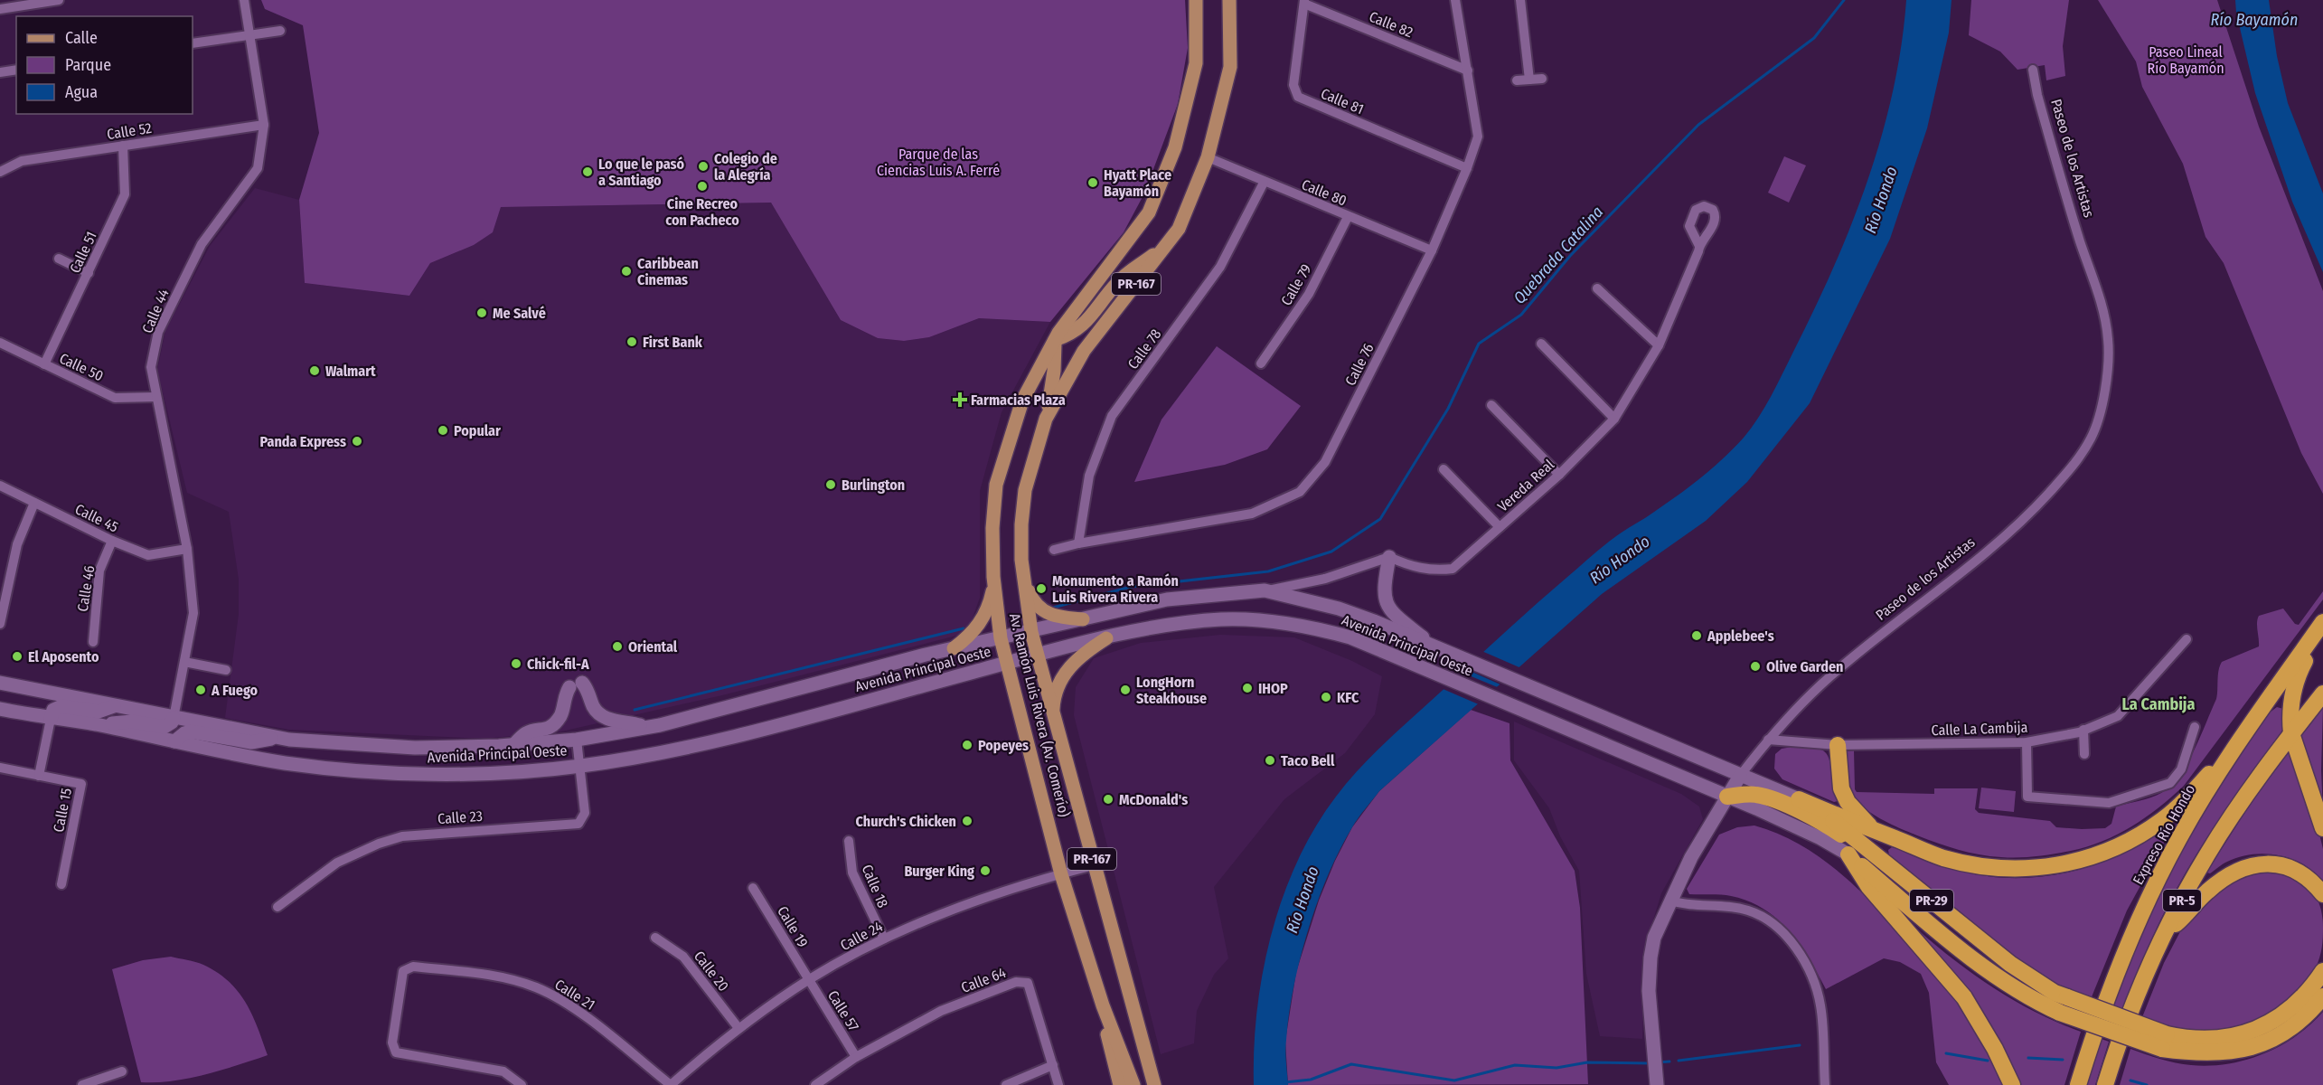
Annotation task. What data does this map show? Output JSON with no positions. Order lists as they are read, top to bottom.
{
  "streets": {
    "highway": ["Expreso Río Hondo", "PR-29", "PR-5"],
    "main road": [
      "Paseo de los Artistas",
      "PR-167",
      "Avenida Principal Oeste",
      "Av. Ramón Luis Rivera (Av. Comerío)"
    ],
    "street": [
      "Calle 82",
      "Calle 81",
      "Calle 52",
      "Calle 80",
      "Calle 51",
      "Calle 79",
      "Calle 44",
      "Calle 78",
      "Calle 76",
      "Calle 50",
      "Vereda Real",
      "Calle 45",
      "Calle 46",
      "Calle La Cambija",
      "Calle 15",
      "Calle 23",
      "Calle 18",
      "Calle 19",
      "Calle 24",
      "Calle 20",
      "Calle 64",
      "Calle 21",
      "Calle 57"
    ]
  },
  "crossings": [
    ["Calle 82", "Calle 81"],
    ["Calle 82", "Calle 76"],
    ["Calle 81", "Calle 76"],
    ["Calle 52", "Calle 51"],
    ["Calle 52", "Calle 44"],
    ["Paseo de los Artistas", "Avenida Principal Oeste"],
    ["Paseo de los Artistas", "Calle La Cambija"],
    ["Calle 80", "Calle 79"],
    ["Calle 80", "Calle 78"],
    ["Calle 80", "Calle 76"],
    ["Calle 80", "Av. Ramón Luis Rivera (Av. Comerío)"],
    ["Calle 51", "Calle 50"],
    ["Calle 44", "Calle 50"],
    ["Calle 44", "Calle 45"],
    ["Calle 44", "Avenida Principal Oeste"],
    ["Calle 78", "Calle 76"],
    ["Calle 45", "Calle 46"],
    ["Avenida Principal Oeste", "Av. Ramón Luis Rivera (Av. Comerío)"],
    ["Avenida Principal Oeste", "Calle 23"],
    ["Avenida Principal Oeste", "PR-29"],
    ["Av. Ramón Luis Rivera (Av. Comerío)", "Calle 24"],
    ["Calle 18", "Calle 24"],
    ["Calle 19", "Calle 24"],
    ["Calle 19", "Calle 57"],
    ["Calle 24", "Calle 20"],
    ["Calle 24", "Calle 21"],
    ["Calle 24", "Calle 57"],
    ["Calle 64", "Calle 57"]
  ],
  "districts": ["La Cambija"],
  "water": ["Río Bayamón", "Río Hondo", "Quebrada Catalina"],
  "parks": ["Paseo Lineal Río Bayamón", "Parque de las Ciencias Luis A. Ferré"],
  "places": {
    "other": [
      "Colegio de la Alegría",
      "Lo que le pasó a Santiago",
      "Hyatt Place Bayamón",
      "Cine Recreo con Pacheco",
      "Caribbean Cinemas",
      "Me Salvé",
      "First Bank",
      "Walmart",
      "Popular",
      "Panda Express",
      "Burlington",
      "Monumento a Ramón Luis Rivera Rivera",
      "Applebee's",
      "Oriental",
      "El Aposento",
      "Chick-fil-A",
      "Olive Garden",
      "IHOP",
      "A Fuego",
      "LongHorn Steakhouse",
      "KFC",
      "Popeyes",
      "Taco Bell",
      "McDonald's",
      "Church's Chicken",
      "Burger King"
    ],
    "health": ["Farmacias Plaza"]
  },
  "legend": ["Calle", "Parque", "Agua"]
}
